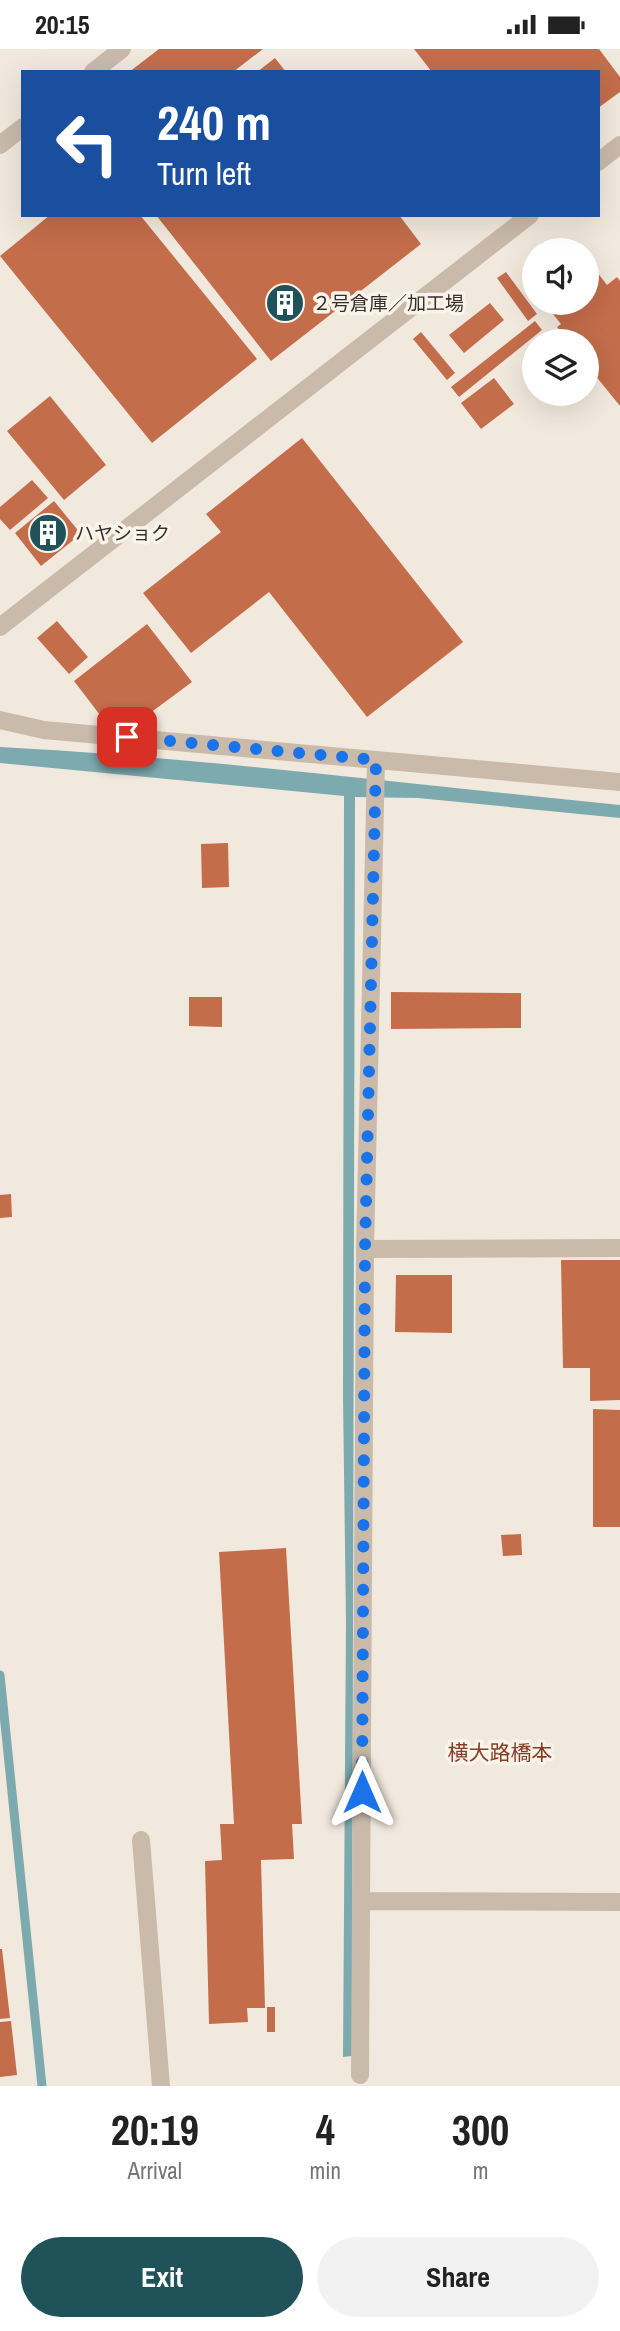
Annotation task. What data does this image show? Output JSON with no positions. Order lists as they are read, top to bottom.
{
  "districts": ["横大路橋本"],
  "places": {
    "building": ["２号倉庫／加工場", "ハヤショク"]
  },
  "page": {
    "status": "20:15",
    "turn": ["240 m", "Turn left"],
    "eta": [
      "20:19",
      "Arrival",
      "4",
      "min",
      "300",
      "m"
    ],
    "buttons": ["Exit", "Share"]
  }
}
